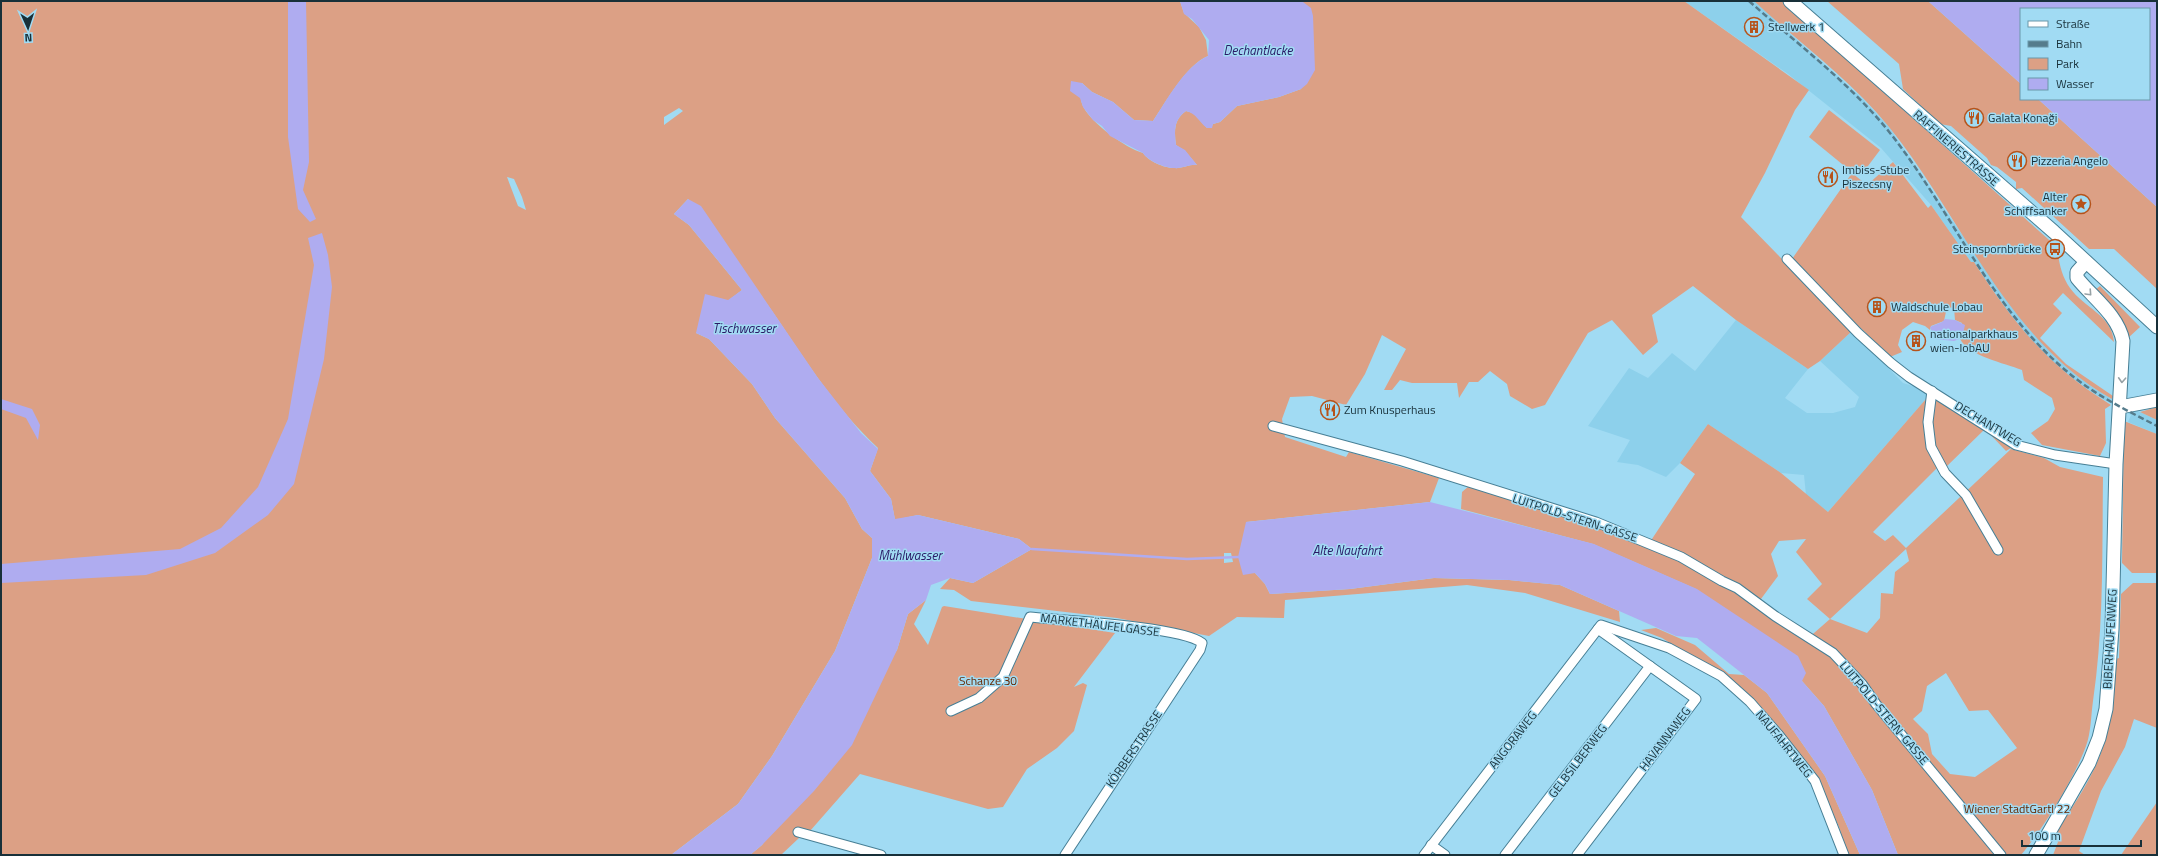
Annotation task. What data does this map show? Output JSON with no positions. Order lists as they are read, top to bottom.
{
  "streets": {
    "main road": ["RAFFINERIESTRASSE", "BIBERHAUFENWEG"],
    "street": [
      "DECHANTWEG",
      "LUITPOLD-STERN-GASSE",
      "MARKETHÄUFELGASSE",
      "HAVANNAWEG",
      "ANGORAWEG",
      "NAUFAHRTWEG",
      "KÖRBERSTRASSE",
      "GELBSILBERWEG"
    ]
  },
  "crossings": [
    ["RAFFINERIESTRASSE", "BIBERHAUFENWEG"],
    ["DECHANTWEG", "BIBERHAUFENWEG"],
    ["MARKETHÄUFELGASSE", "KÖRBERSTRASSE"],
    ["HAVANNAWEG", "ANGORAWEG"],
    ["HAVANNAWEG", "NAUFAHRTWEG"],
    ["HAVANNAWEG", "GELBSILBERWEG"],
    ["ANGORAWEG", "NAUFAHRTWEG"]
  ],
  "water": [
    "Dechantlacke",
    "Tischwasser",
    "Alte Naufahrt",
    "Mühlwasser"
  ],
  "parks": ["Schanze 30", "Wiener StadtGartl 22"],
  "places": {
    "building": ["Stellwerk 1", "Waldschule Lobau", "nationalparkhaus wien-lobAU"],
    "restaurant": [
      "Galata Konaği",
      "Pizzeria Angelo",
      "Imbiss-Stube Piszecsny",
      "Zum Knusperhaus"
    ],
    "place": ["Alter Schiffsanker"],
    "bus stop": ["Steinspornbrücke"]
  },
  "legend": [
    "Straße",
    "Bahn",
    "Park",
    "Wasser"
  ],
  "scale_bar": "100 m",
  "north": "bottom"
}
